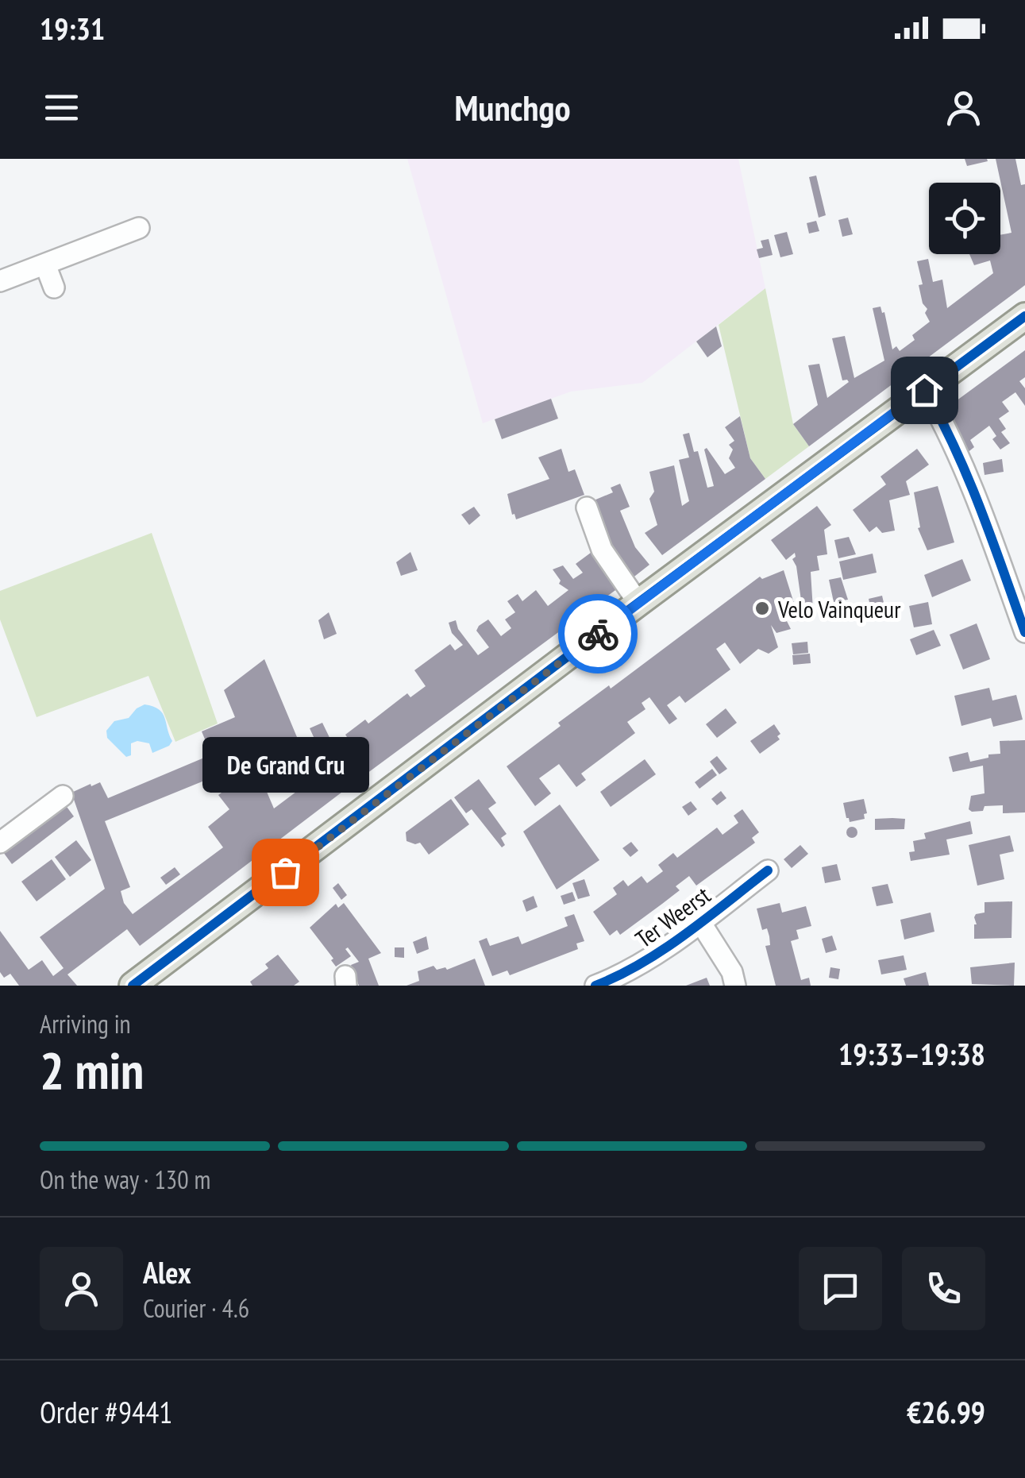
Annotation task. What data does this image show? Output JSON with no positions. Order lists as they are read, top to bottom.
{
  "streets": {
    "street": ["Ter Weerst"]
  },
  "places": ["Velo Vainqueur", "De Grand Cru"],
  "page": {
    "status": "19:31",
    "header": "Munchgo",
    "bubble": "De Grand Cru",
    "heading": ["2 min", "Arriving in", "19:33–19:38"],
    "panel": [
      "Alex",
      "Courier · 4.6",
      "Order #9441",
      "€26.99"
    ],
    "bar": "On the way · 130 m"
  }
}
